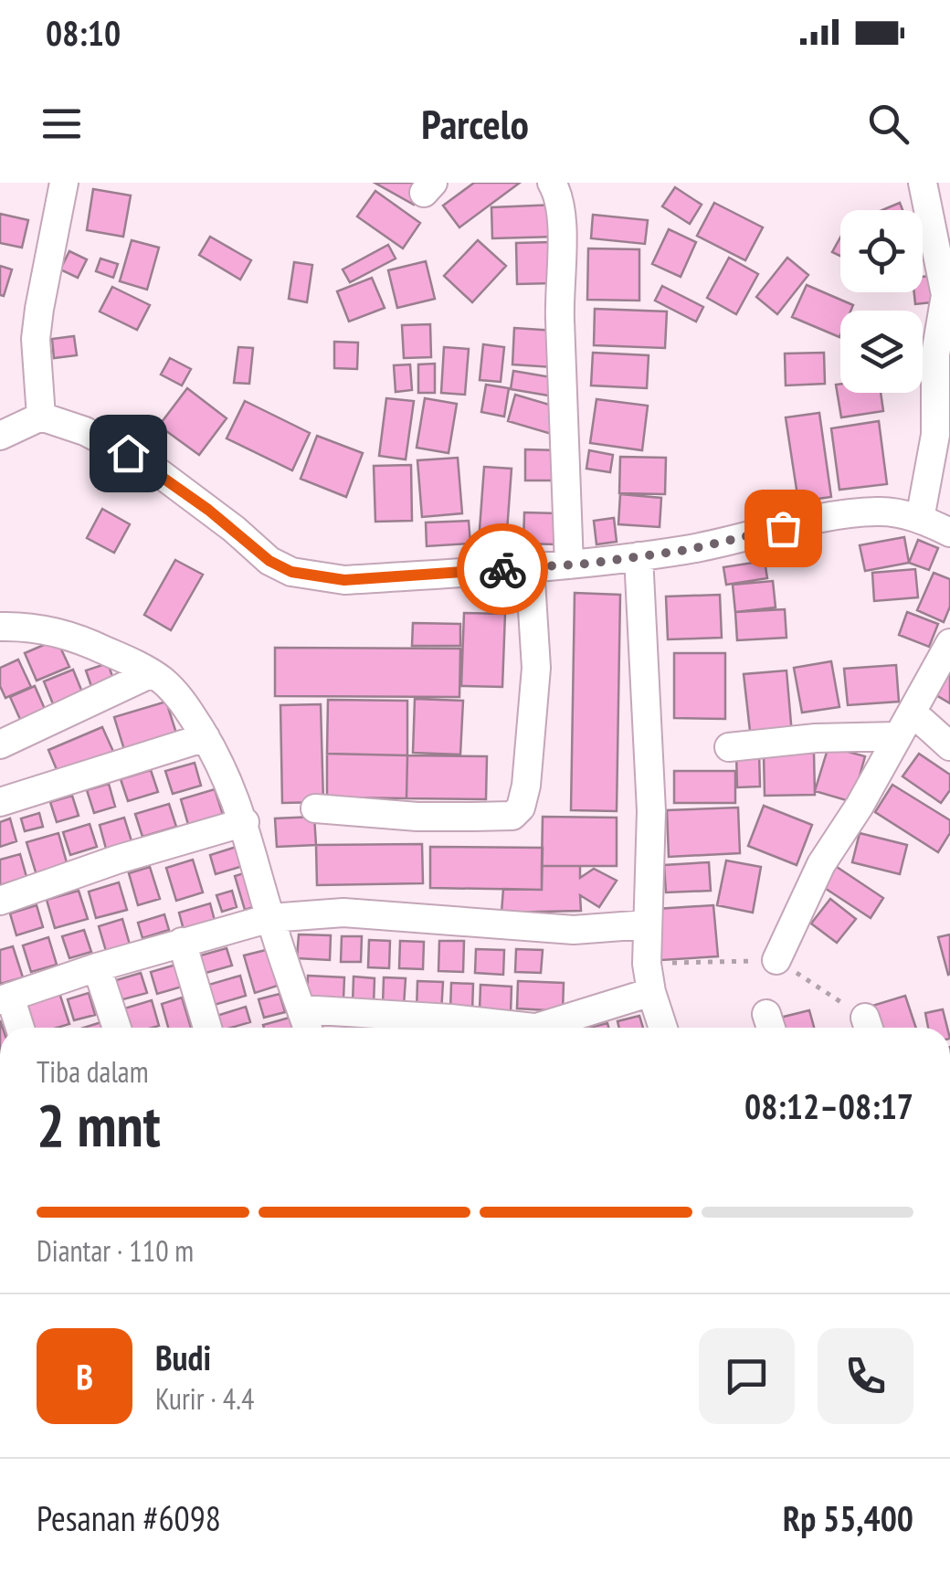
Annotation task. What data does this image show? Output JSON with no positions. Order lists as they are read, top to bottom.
{
  "page": {
    "status": "08:10",
    "header": "Parcelo",
    "heading": ["2 mnt", "Tiba dalam", "08:12–08:17"],
    "panel": [
      "Budi",
      "Kurir · 4.4",
      "Pesanan #6098",
      "Rp 55,400"
    ],
    "bar": "Diantar · 110 m",
    "round": "B"
  }
}
